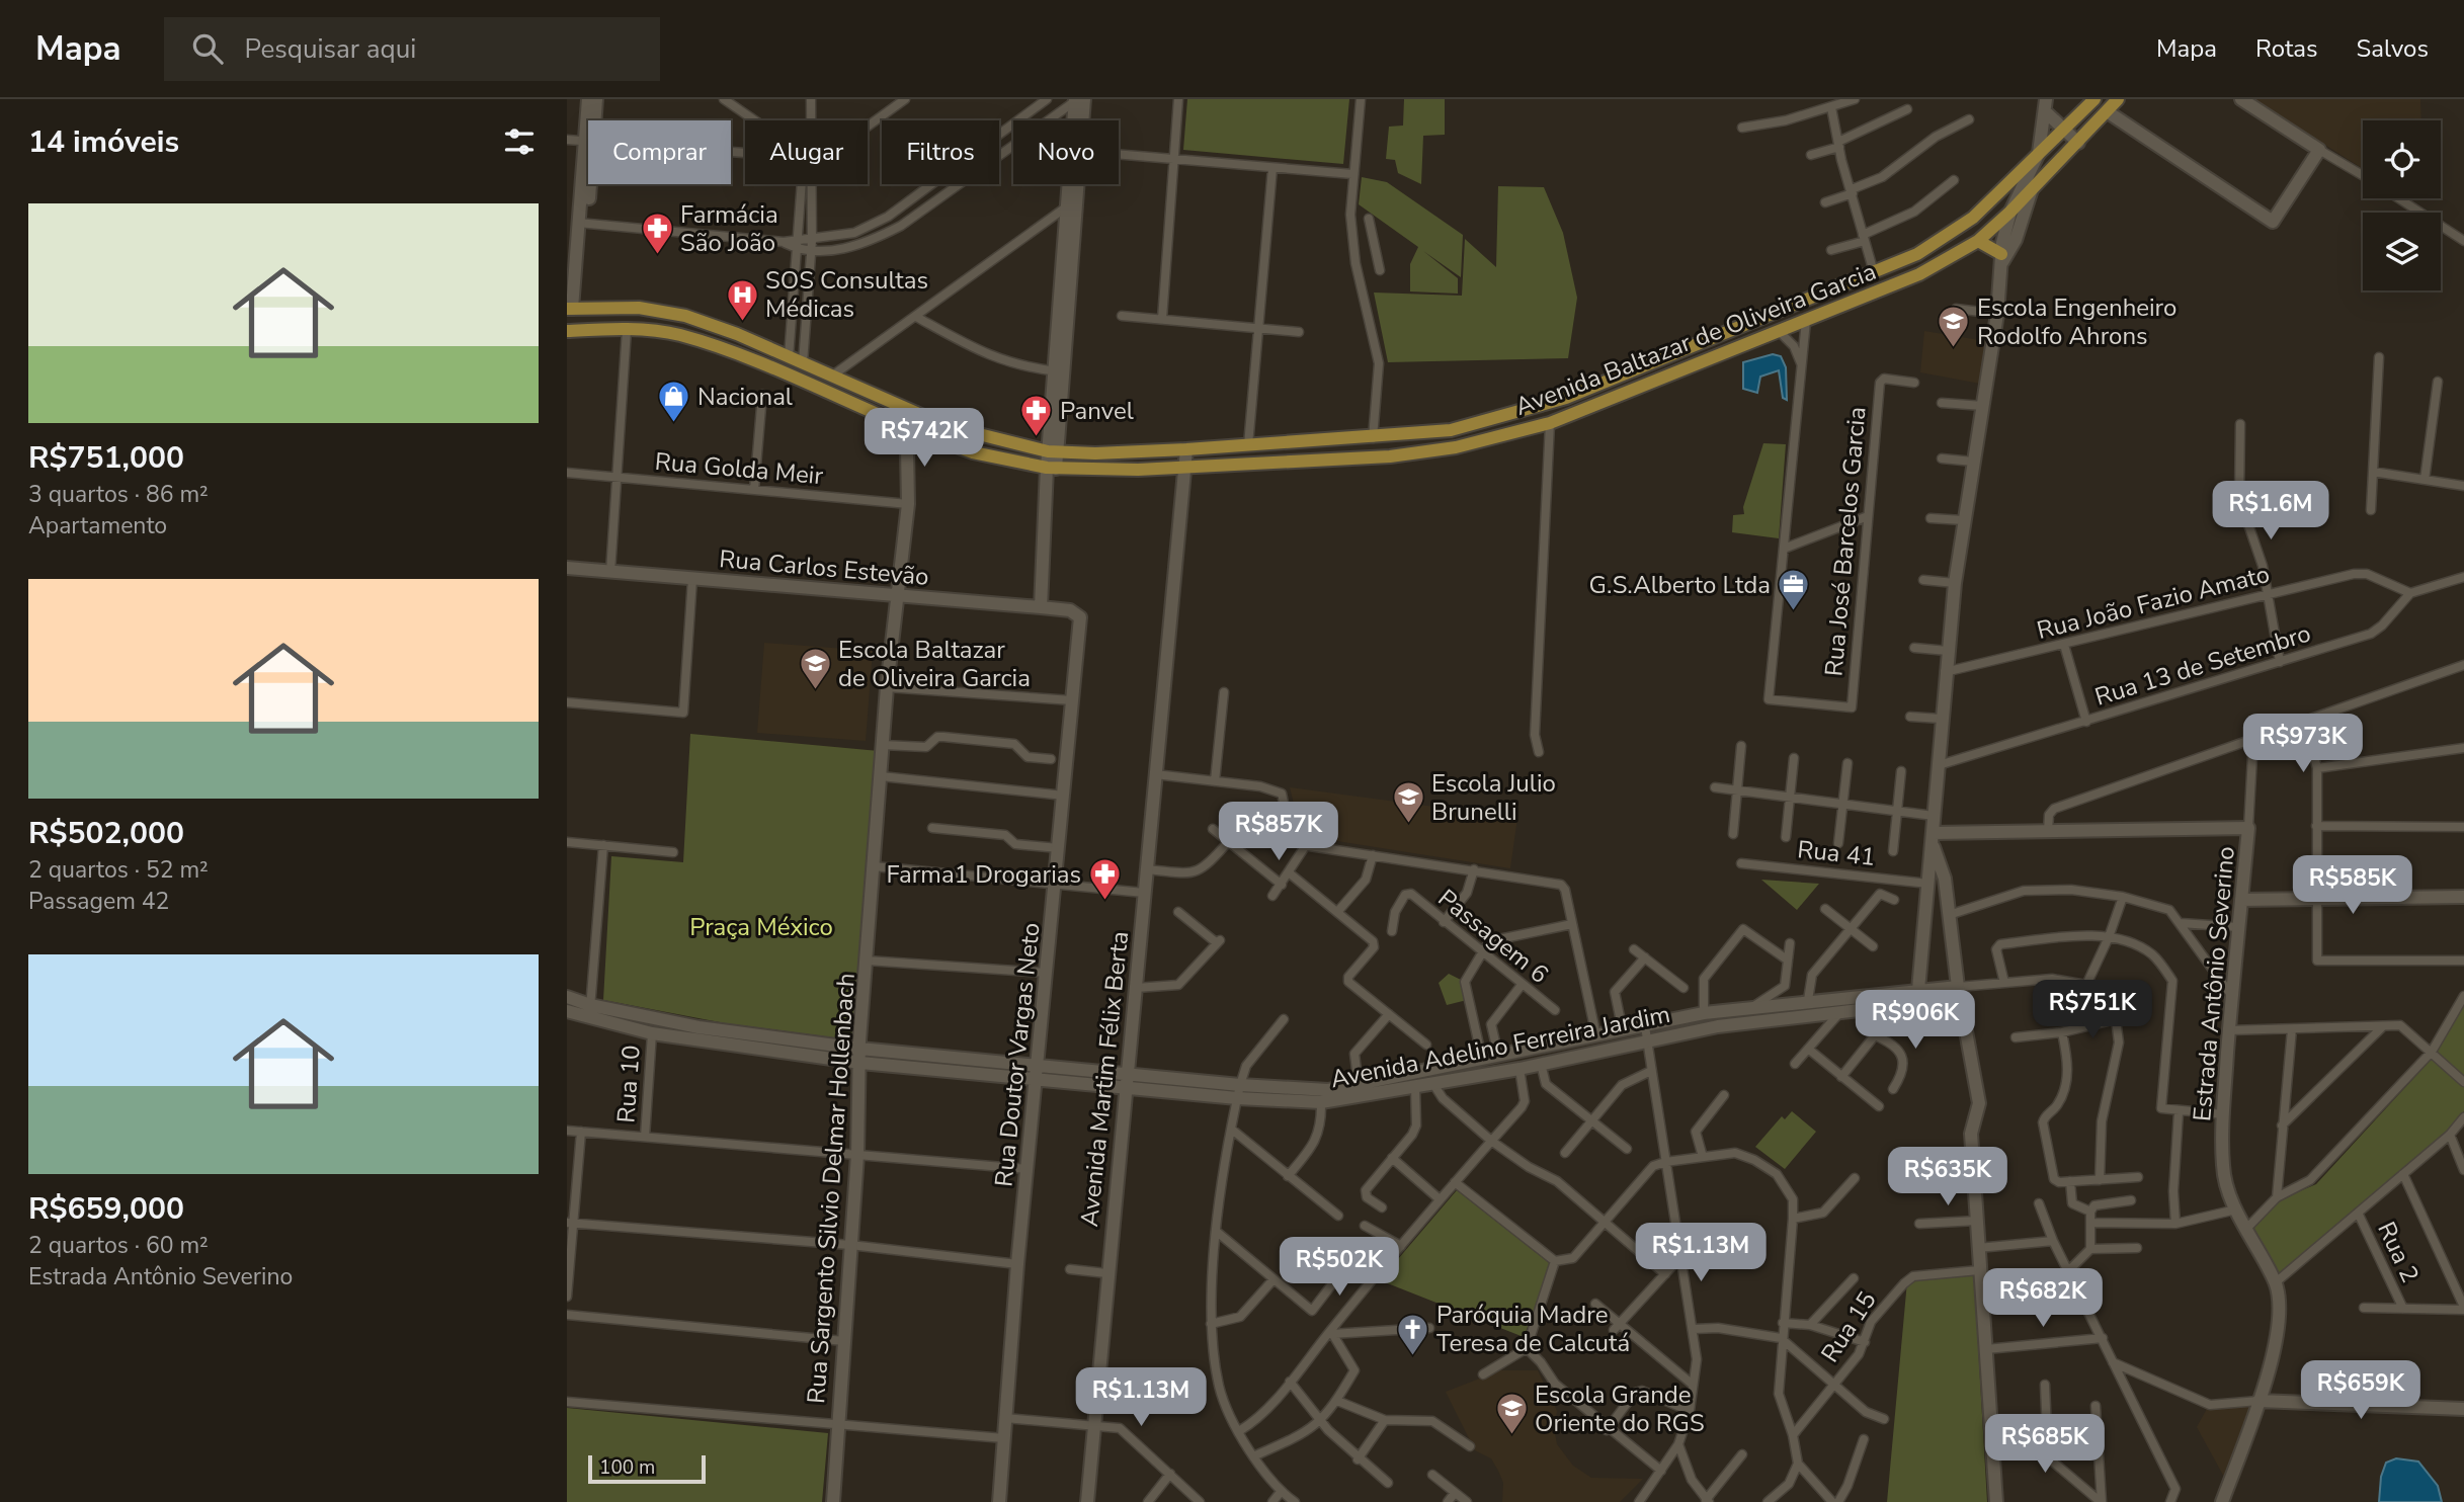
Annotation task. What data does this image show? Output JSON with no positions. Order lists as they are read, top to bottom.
{
  "streets": {
    "main road": ["Avenida Baltazar de Oliveira Garcia"],
    "street": [
      "Rua Golda Meir",
      "Rua José Barcelos Garcia",
      "Rua Carlos Estevão",
      "Rua João Fazio Amato",
      "Rua 13 de Setembro",
      "Rua 41",
      "Passagem 6",
      "Estrada Antônio Severino",
      "Avenida Adelino Ferreira Jardim",
      "Rua Doutor Vargas Neto",
      "Avenida Martim Félix Berta",
      "Rua 10",
      "Rua Sargento Silvio Delmar Hollenbach",
      "Rua 2",
      "Rua 15"
    ]
  },
  "crossings": [
    ["Avenida Baltazar de Oliveira Garcia", "Avenida Martim Félix Berta"],
    ["Avenida Baltazar de Oliveira Garcia", "Rua Sargento Silvio Delmar Hollenbach"],
    ["Rua Golda Meir", "Rua Sargento Silvio Delmar Hollenbach"],
    ["Rua Carlos Estevão", "Rua Doutor Vargas Neto"],
    ["Rua Carlos Estevão", "Rua Sargento Silvio Delmar Hollenbach"],
    ["Rua João Fazio Amato", "Rua 13 de Setembro"],
    ["Avenida Adelino Ferreira Jardim", "Rua Doutor Vargas Neto"],
    ["Avenida Adelino Ferreira Jardim", "Avenida Martim Félix Berta"],
    ["Avenida Adelino Ferreira Jardim", "Rua 10"],
    ["Avenida Adelino Ferreira Jardim", "Rua Sargento Silvio Delmar Hollenbach"]
  ],
  "parks": ["Praça México"],
  "places": {
    "pharmacy": ["Farmácia São João", "Panvel", "Farma1 Drogarias"],
    "hospital": ["SOS Consultas Médicas"],
    "school or university": [
      "Escola Engenheiro Rodolfo Ahrons",
      "Escola Baltazar de Oliveira Garcia",
      "Escola Julio Brunelli",
      "Escola Grande Oriente do RGS"
    ],
    "shop": ["Nacional"],
    "office": ["G.S.Alberto Ltda"],
    "church": ["Paróquia Madre Teresa de Calcutá"]
  },
  "scale_bar": "100 m",
  "page": {
    "header": "Mapa",
    "search": "Pesquisar aqui",
    "nav": ["Mapa", "Rotas", "Salvos"],
    "heading": "14 imóveis",
    "chip": [
      "Comprar",
      "Alugar",
      "Filtros",
      "Novo"
    ],
    "list": [
      {
        "name": "R$751,000",
        "note": "3 quartos · 86 m² · Apartamento"
      },
      {
        "name": "R$502,000",
        "note": "2 quartos · 52 m² · Passagem 42"
      },
      {
        "name": "R$659,000",
        "note": "2 quartos · 60 m² · Estrada Antônio Severino"
      }
    ],
    "price": [
      "R$742K",
      "R$1.6M",
      "R$973K",
      "R$857K",
      "R$585K",
      "R$751K",
      "R$906K",
      "R$635K",
      "R$1.13M",
      "R$502K",
      "R$682K",
      "R$659K",
      "R$1.13M",
      "R$685K"
    ],
    "scale": "100 m"
  }
}
